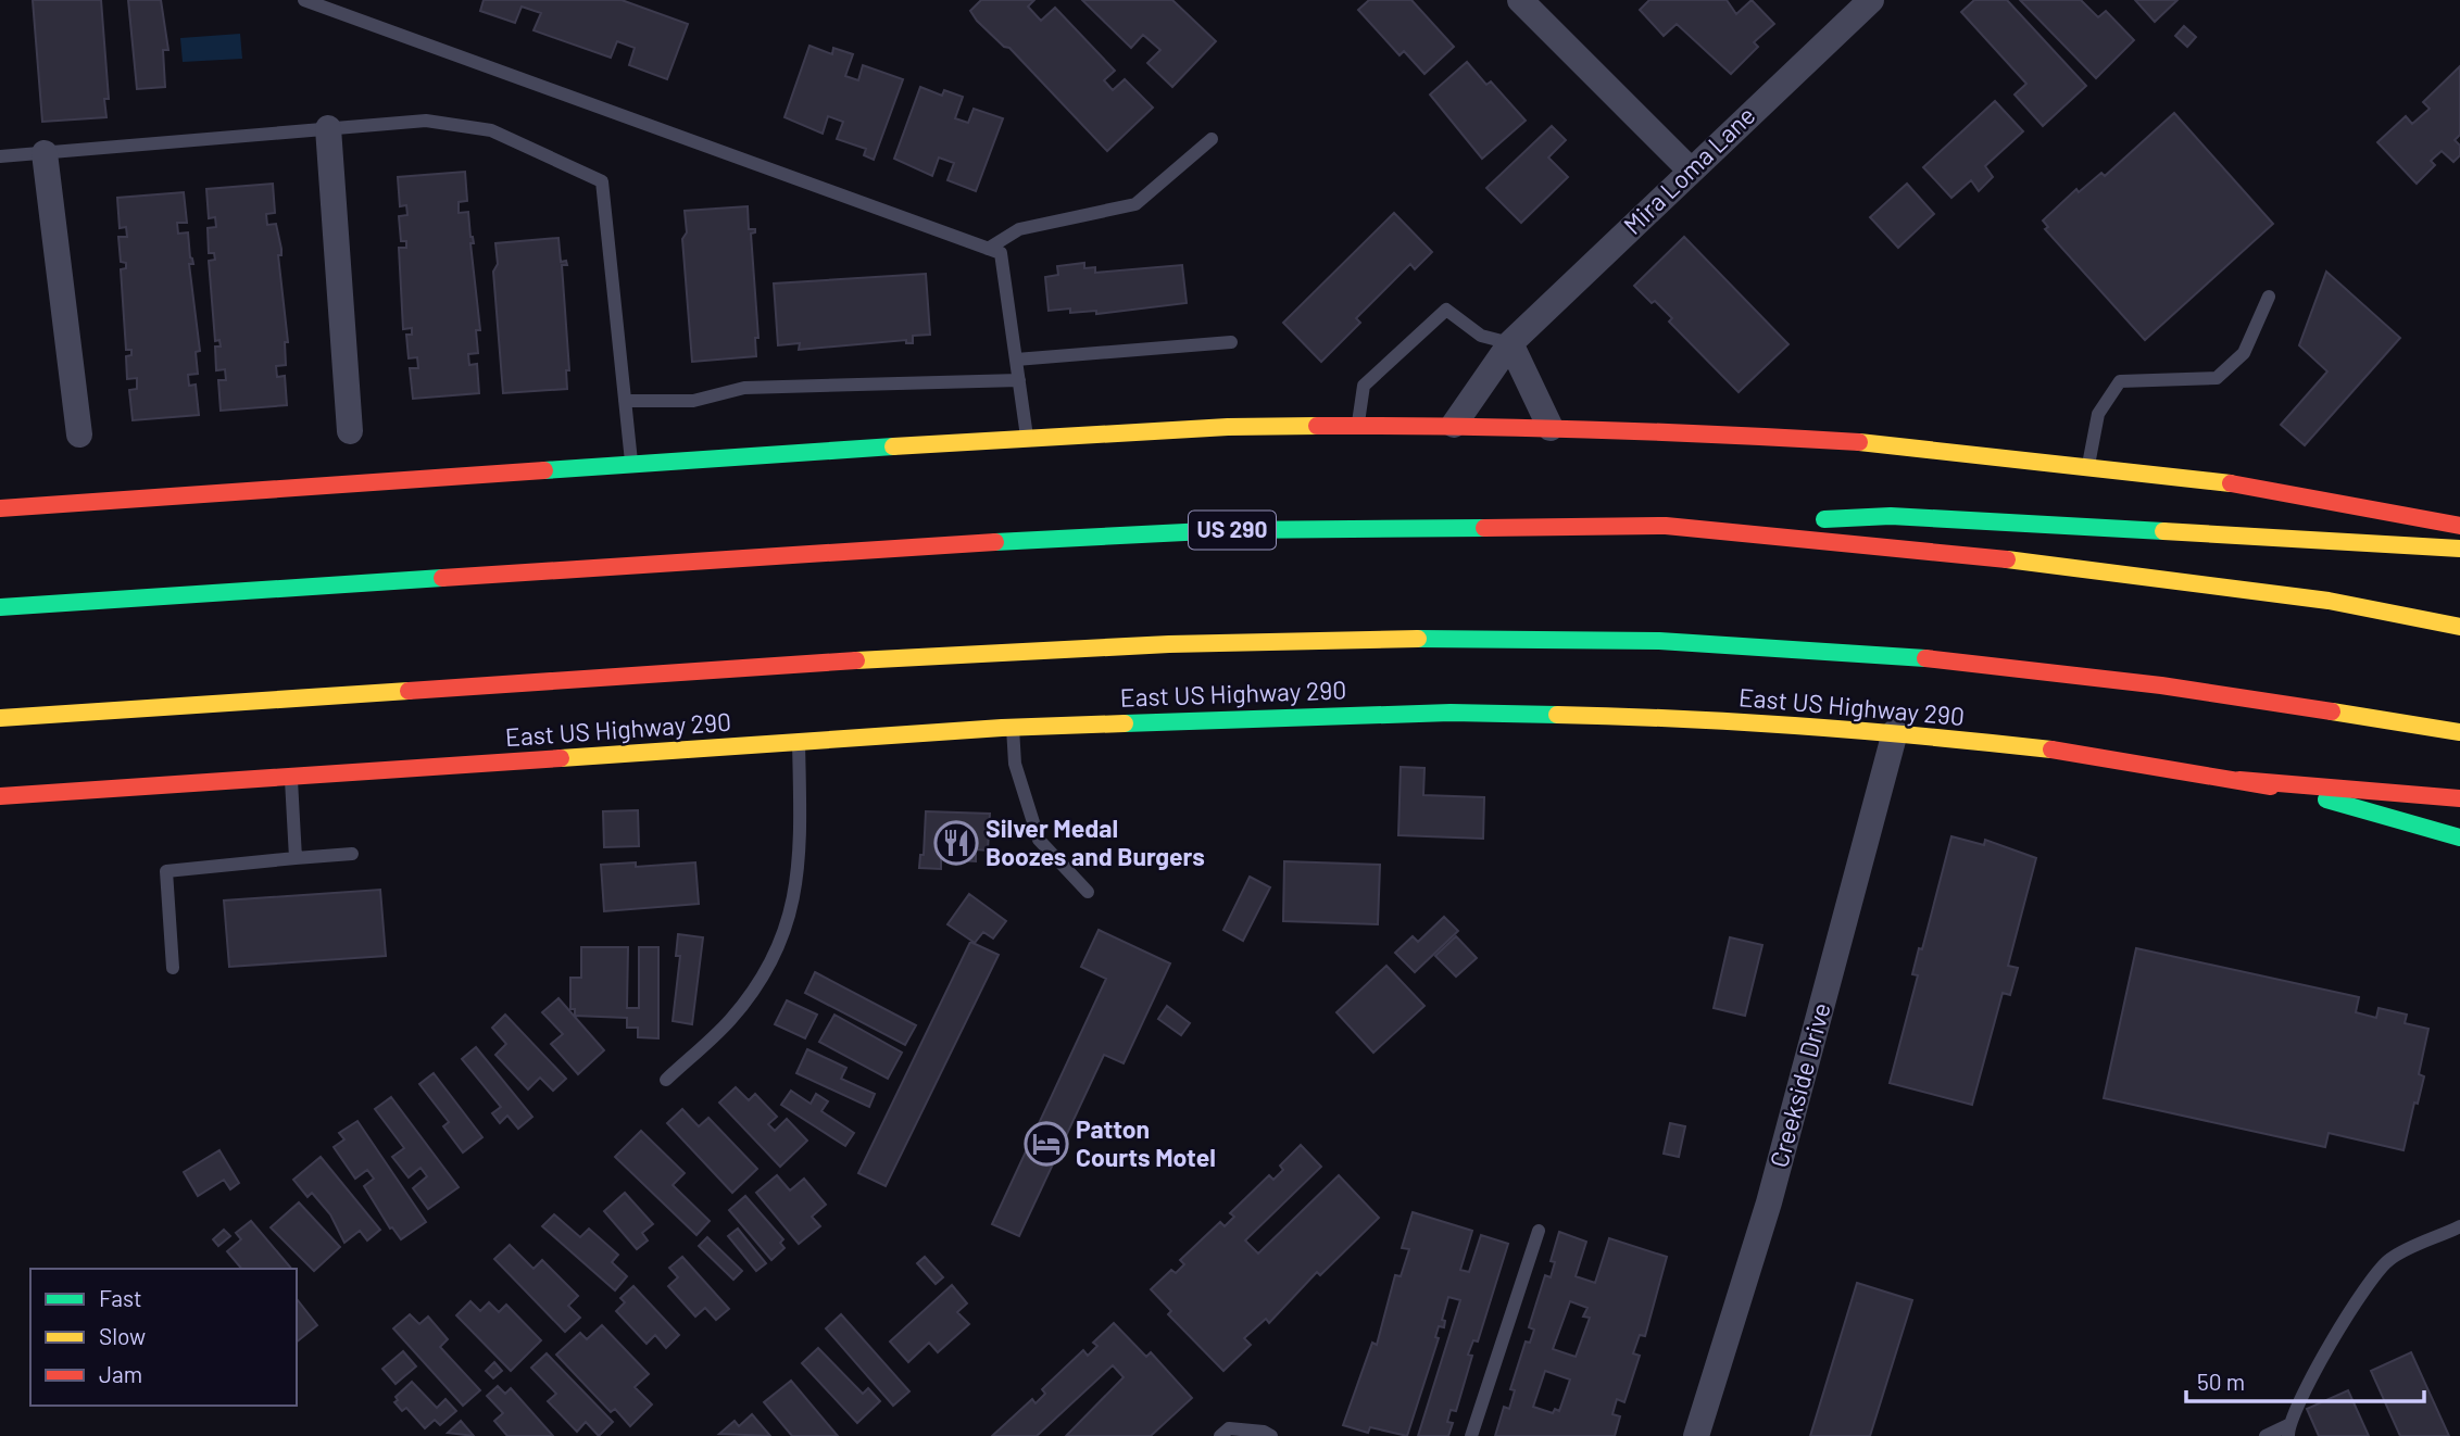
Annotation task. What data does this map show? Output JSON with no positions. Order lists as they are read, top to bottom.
{
  "streets": {
    "main road": ["US 290", "East US Highway 290"],
    "street": ["Mira Loma Lane", "Creekside Drive"]
  },
  "crossings": [
    ["East US Highway 290", "Creekside Drive"]
  ],
  "places": {
    "restaurant": ["Silver Medal Boozes and Burgers"],
    "hotel": ["Patton Courts Motel"]
  },
  "legend": ["Fast", "Slow", "Jam"],
  "scale_bar": "50 m"
}
